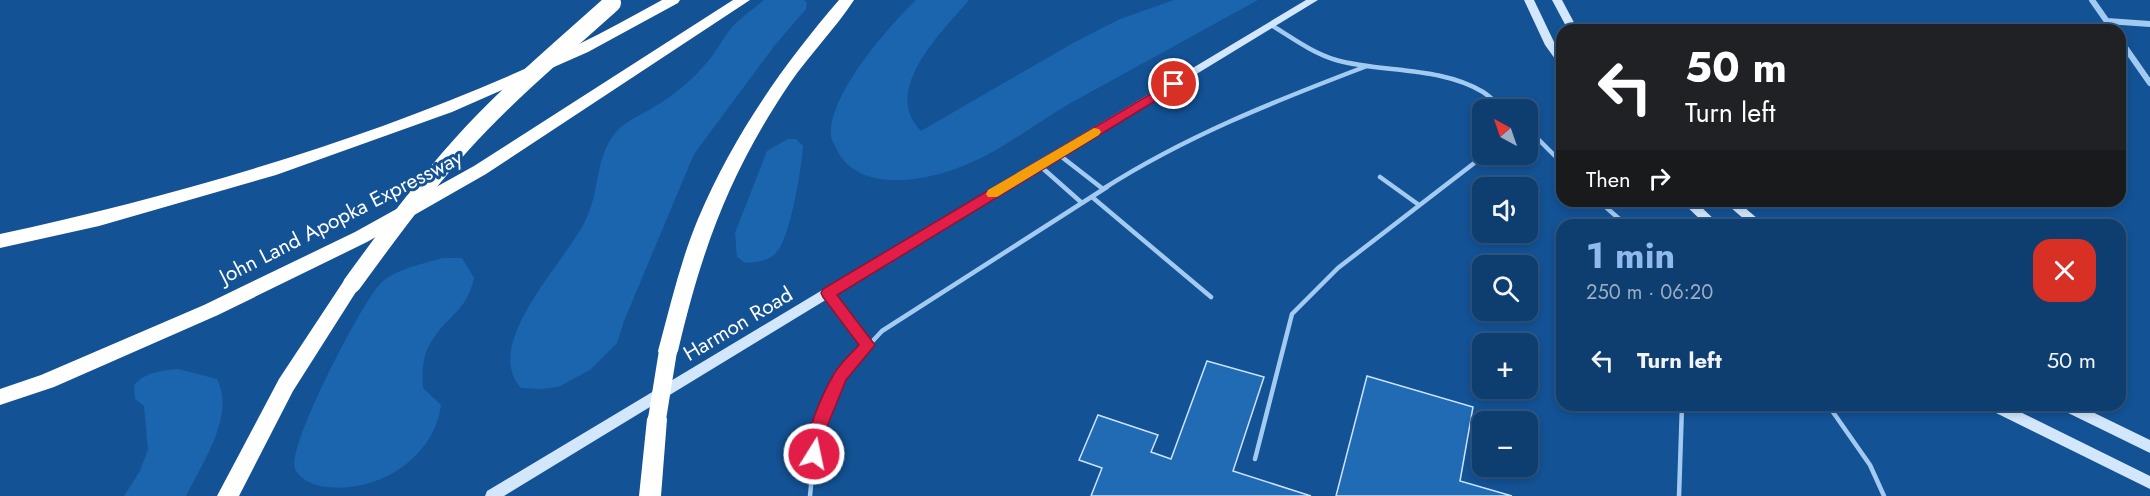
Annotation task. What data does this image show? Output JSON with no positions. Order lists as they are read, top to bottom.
{
  "streets": {
    "highway": ["John Land Apopka Expressway"],
    "street": ["Harmon Road"]
  },
  "north": "top left",
  "page": {
    "turn": ["50 m", "Turn left"],
    "map_buttons": ["+", "−"],
    "then": "Then",
    "heading": ["1 min", "250 m · 06:20"],
    "list": [
      {
        "name": "Turn left",
        "value": "50 m"
      }
    ]
  }
}
